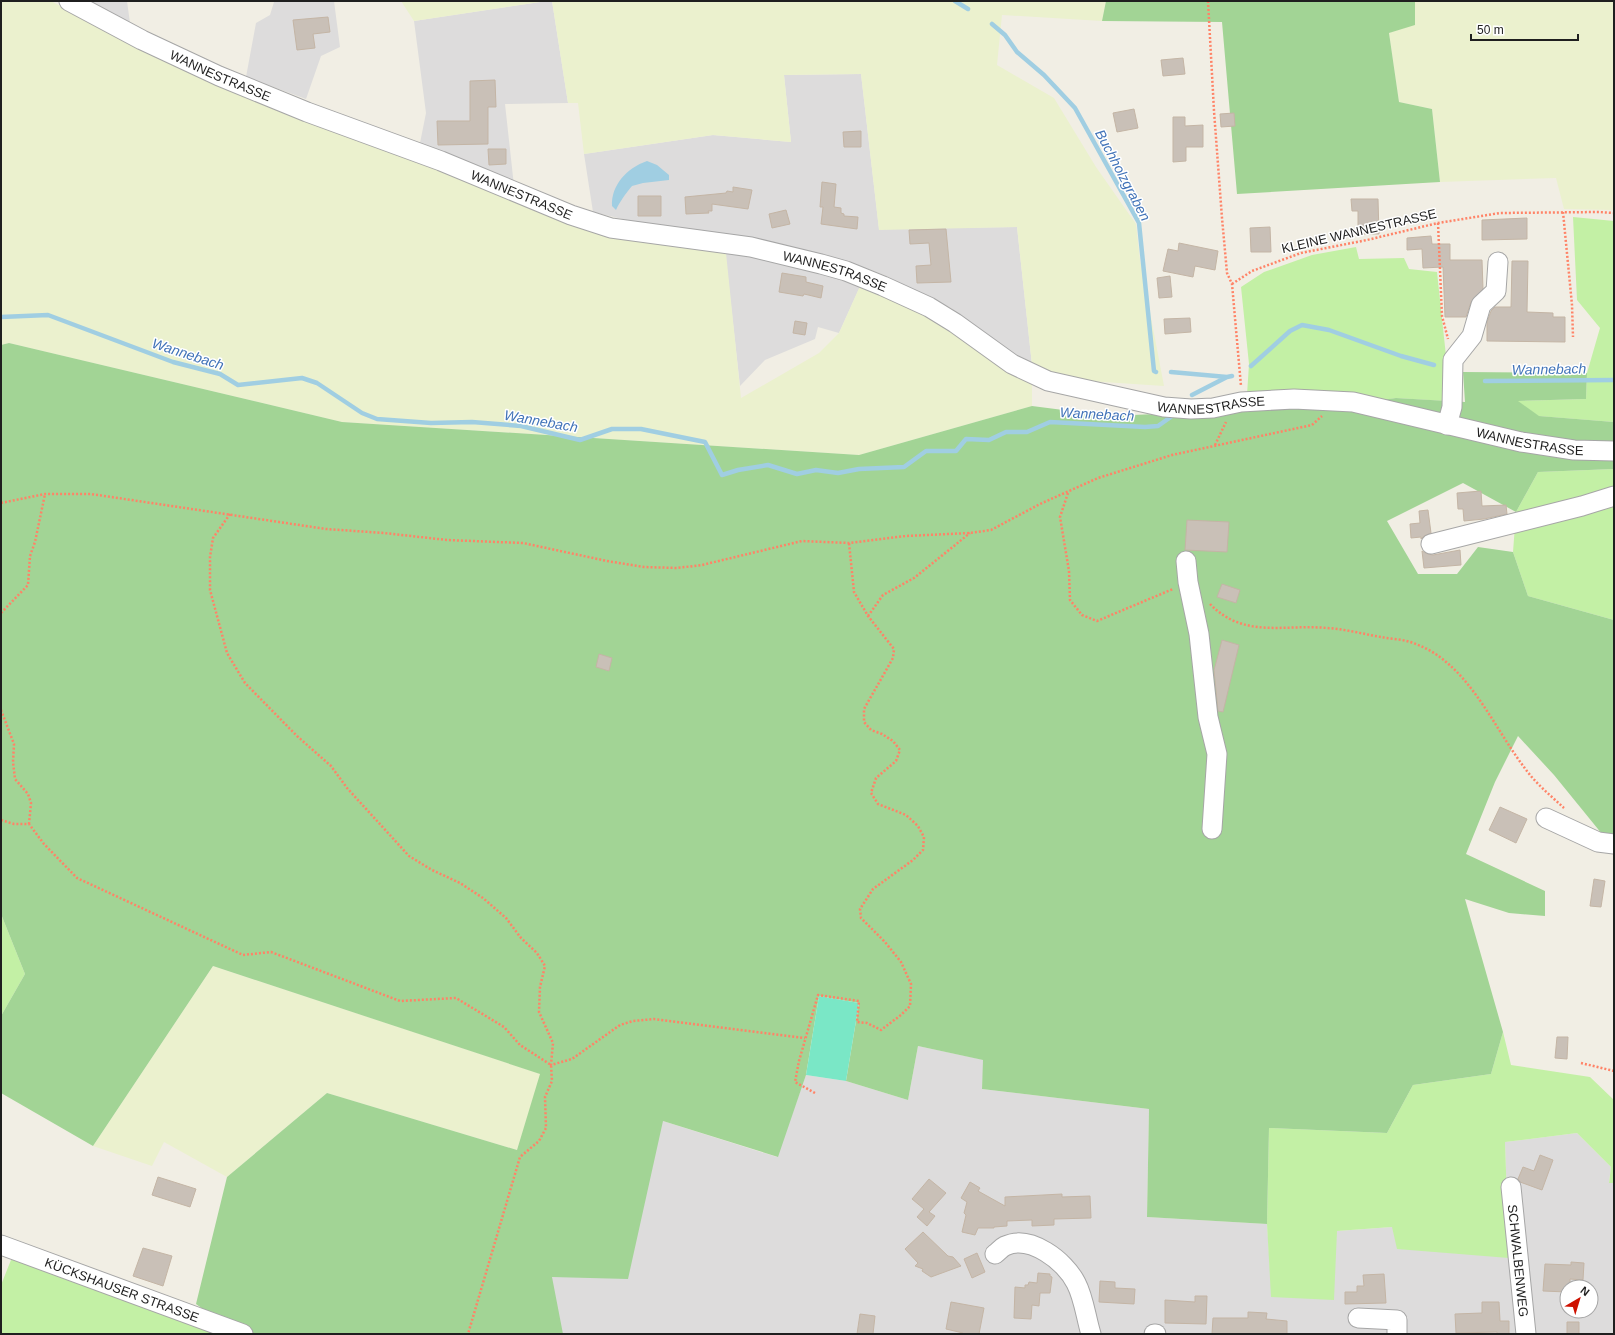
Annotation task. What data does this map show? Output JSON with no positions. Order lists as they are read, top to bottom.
{
  "streets": {
    "street": ["WANNESTRASSE", "SCHWALBENWEG", "KÜCKSHAUSER STRASSE"],
    "path": ["KLEINE WANNESTRASSE"]
  },
  "water": ["Buchholzgraben", "Wannebach"],
  "scale_bar": "50 m",
  "north": "top right"
}
